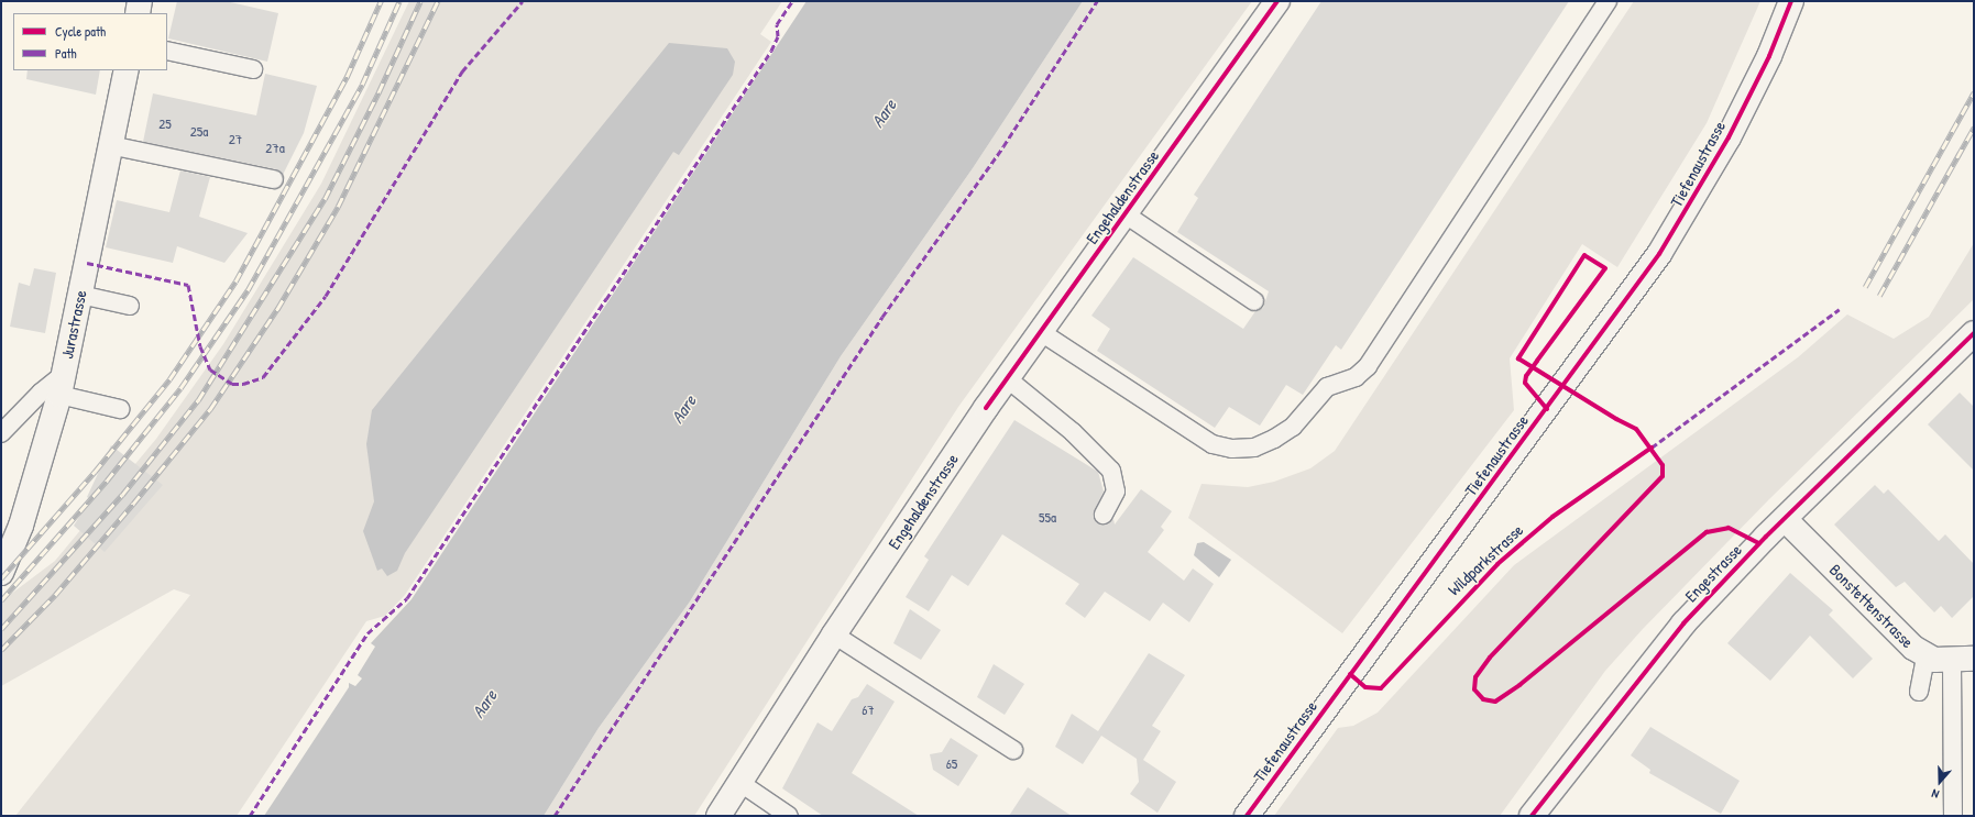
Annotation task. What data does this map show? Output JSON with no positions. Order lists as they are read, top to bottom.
{
  "streets": {
    "street": [
      "Tiefenaustrasse",
      "Engehaldenstrasse",
      "Jurastrasse",
      "Engestrasse",
      "Bonstettenstrasse"
    ],
    "cycle path": ["Wildparkstrasse"]
  },
  "crossings": [
    ["Engestrasse", "Bonstettenstrasse"]
  ],
  "water": ["Aare"],
  "house_numbers": [
    "25",
    "25a",
    "27",
    "27a",
    "55a",
    "67",
    "65"
  ],
  "legend": ["Cycle path", "Path"],
  "north": "bottom"
}
